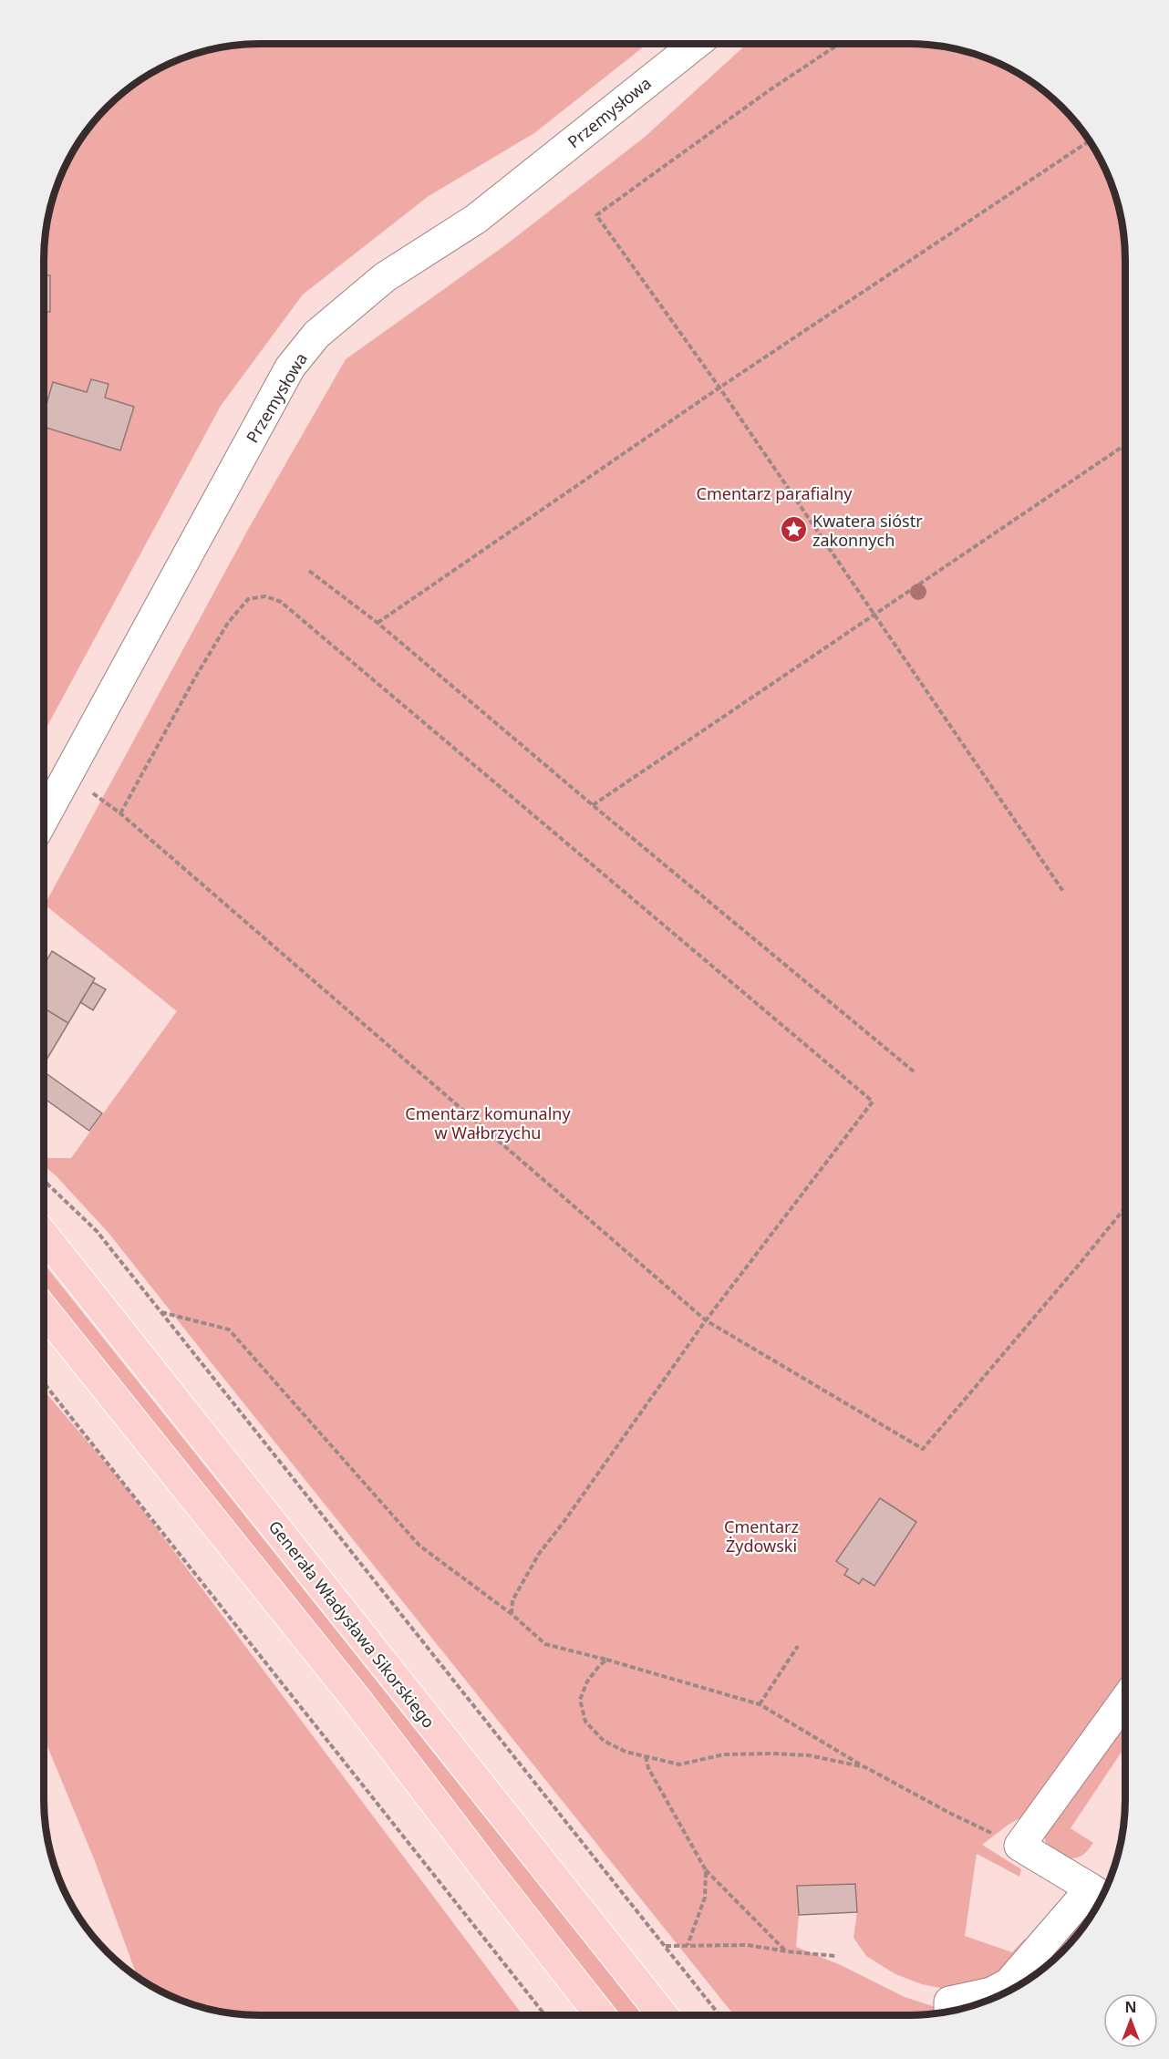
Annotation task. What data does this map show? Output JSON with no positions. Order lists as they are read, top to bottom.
{
  "streets": {
    "main road": ["Generała Władysława Sikorskiego"],
    "street": ["Przemysłowa"]
  },
  "parks": ["Cmentarz parafialny", "Cmentarz komunalny w Wałbrzychu", "Cmentarz Żydowski"],
  "places": {
    "place": ["Kwatera sióstr zakonnych"]
  },
  "north": "top"
}
